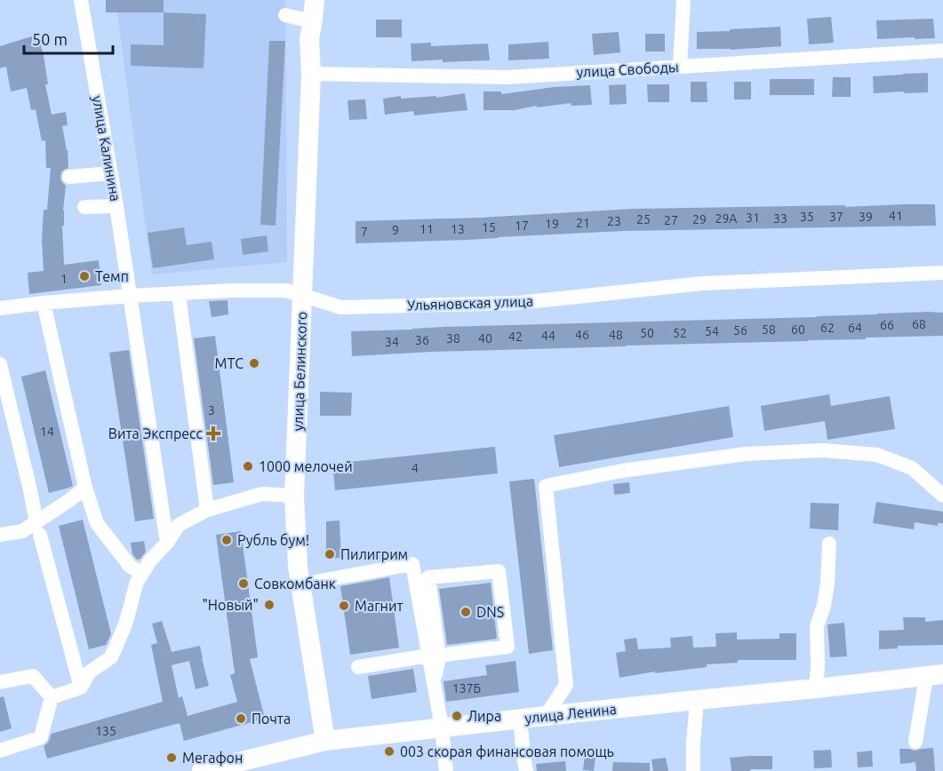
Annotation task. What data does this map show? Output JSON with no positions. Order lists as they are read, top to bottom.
{
  "streets": {
    "main road": ["улица Белинского", "улица Ленина"],
    "street": ["улица Свободы", "улица Калинина", "Ульяновская улица"]
  },
  "crossings": [
    ["улица Свободы", "улица Белинского"],
    ["улица Калинина", "Ульяновская улица"],
    ["Ульяновская улица", "улица Белинского"],
    ["улица Белинского", "улица Ленина"]
  ],
  "places": {
    "other": [
      "Темп",
      "МТС",
      "1000 мелочей",
      "Рубль бум!",
      "Пилигрим",
      "Совкомбанк",
      "\"Новый\"",
      "Магнит",
      "DNS",
      "Лира",
      "Почта",
      "003 скорая финансовая помощь",
      "Мегафон"
    ],
    "health": ["Вита Экспресс"]
  },
  "house_numbers": [
    "41",
    "35",
    "37",
    "39",
    "31",
    "29А",
    "33",
    "25",
    "29",
    "27",
    "23",
    "21",
    "19",
    "17",
    "15",
    "11",
    "13",
    "9",
    "7",
    "1",
    "68",
    "66",
    "62",
    "64",
    "58",
    "60",
    "56",
    "54",
    "50",
    "52",
    "46",
    "48",
    "44",
    "42",
    "38",
    "40",
    "36",
    "34",
    "3",
    "14",
    "4",
    "137Б",
    "135"
  ],
  "scale_bar": "50 m"
}
